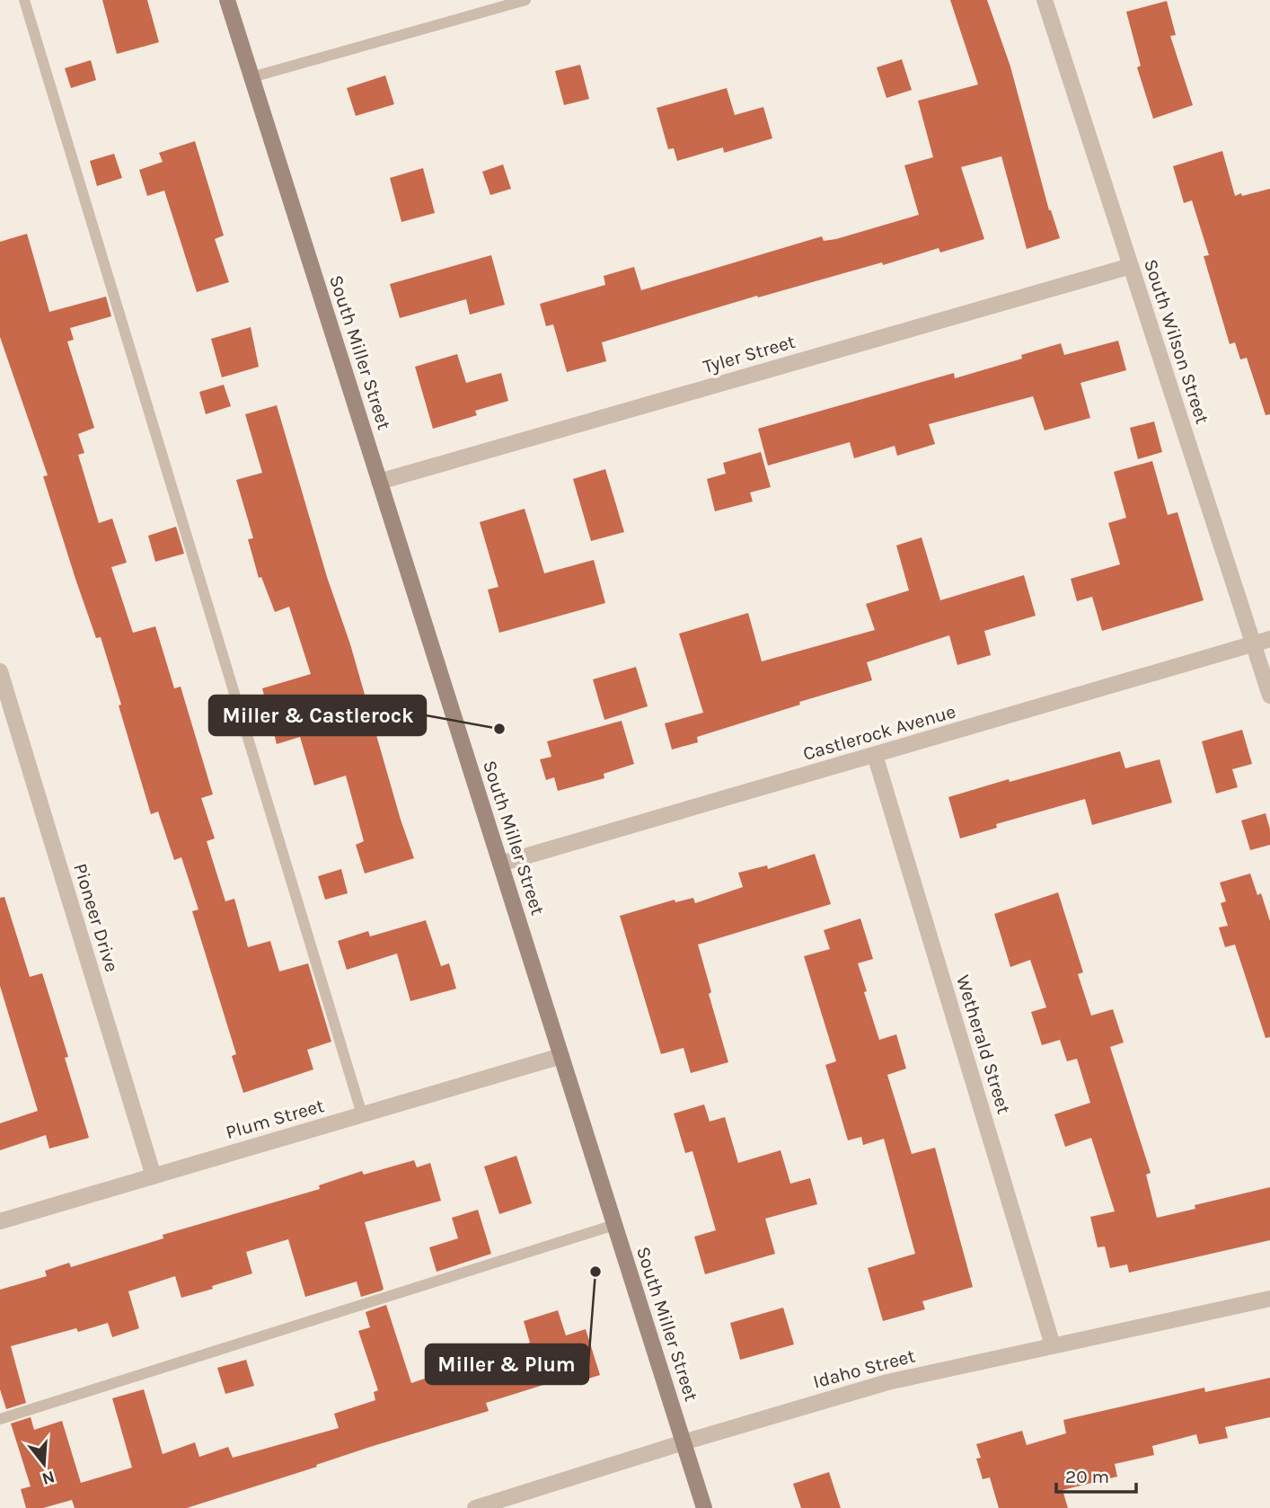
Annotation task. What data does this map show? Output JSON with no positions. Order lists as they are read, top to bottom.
{
  "streets": {
    "main road": ["South Miller Street"],
    "street": [
      "South Wilson Street",
      "Tyler Street",
      "Castlerock Avenue",
      "Pioneer Drive",
      "Wetherald Street",
      "Plum Street",
      "Idaho Street"
    ]
  },
  "crossings": [
    ["South Wilson Street", "Tyler Street"],
    ["South Wilson Street", "Castlerock Avenue"],
    ["South Miller Street", "Tyler Street"],
    ["South Miller Street", "Castlerock Avenue"],
    ["South Miller Street", "Plum Street"],
    ["South Miller Street", "Idaho Street"],
    ["Castlerock Avenue", "Wetherald Street"],
    ["Pioneer Drive", "Plum Street"],
    ["Wetherald Street", "Idaho Street"]
  ],
  "places": ["Miller & Castlerock", "Miller & Plum"],
  "scale_bar": "20 m",
  "north": "bottom"
}
